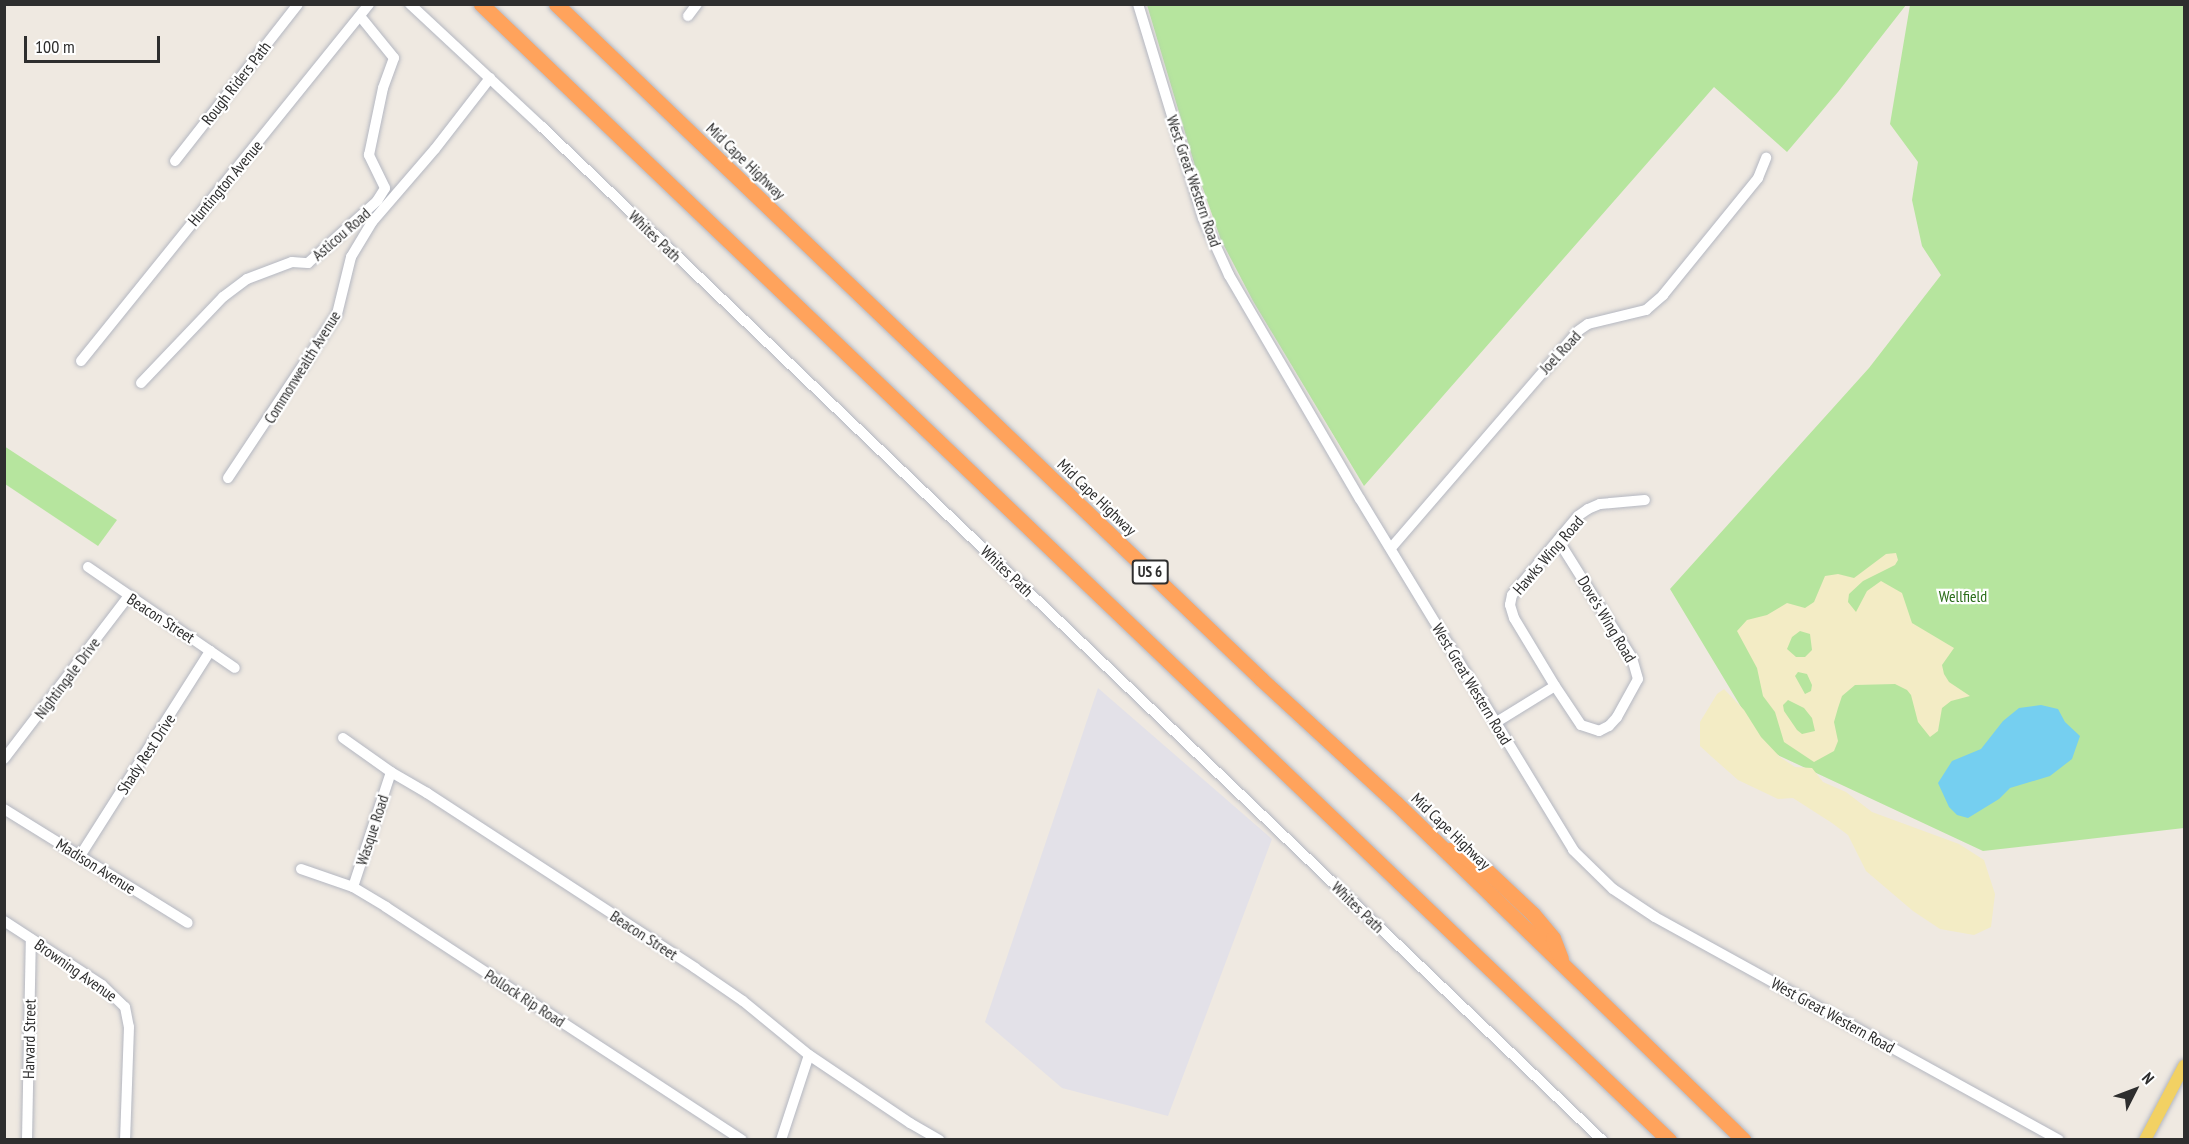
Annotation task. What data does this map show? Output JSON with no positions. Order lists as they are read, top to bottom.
{
  "streets": {
    "highway": ["Mid Cape Highway", "US 6"],
    "street": [
      "Rough Riders Path",
      "West Great Western Road",
      "Huntington Avenue",
      "Asticou Road",
      "Whites Path",
      "Joel Road",
      "Commonwealth Avenue",
      "Hawks Wing Road",
      "Beacon Street",
      "Dove's Wing Road",
      "Nightingale Drive",
      "Shady Rest Drive",
      "Wasque Road",
      "Madison Avenue",
      "Browning Avenue",
      "Pollock Rip Road",
      "Harvard Street"
    ]
  },
  "crossings": [
    ["West Great Western Road", "Joel Road"],
    ["Huntington Avenue", "Asticou Road"],
    ["Whites Path", "Commonwealth Avenue"],
    ["Hawks Wing Road", "Dove's Wing Road"],
    ["Beacon Street", "Nightingale Drive"],
    ["Beacon Street", "Shady Rest Drive"],
    ["Beacon Street", "Wasque Road"],
    ["Shady Rest Drive", "Madison Avenue"],
    ["Wasque Road", "Pollock Rip Road"],
    ["Browning Avenue", "Harvard Street"]
  ],
  "parks": ["Wellfield"],
  "scale_bar": "100 m",
  "north": "top right"
}
